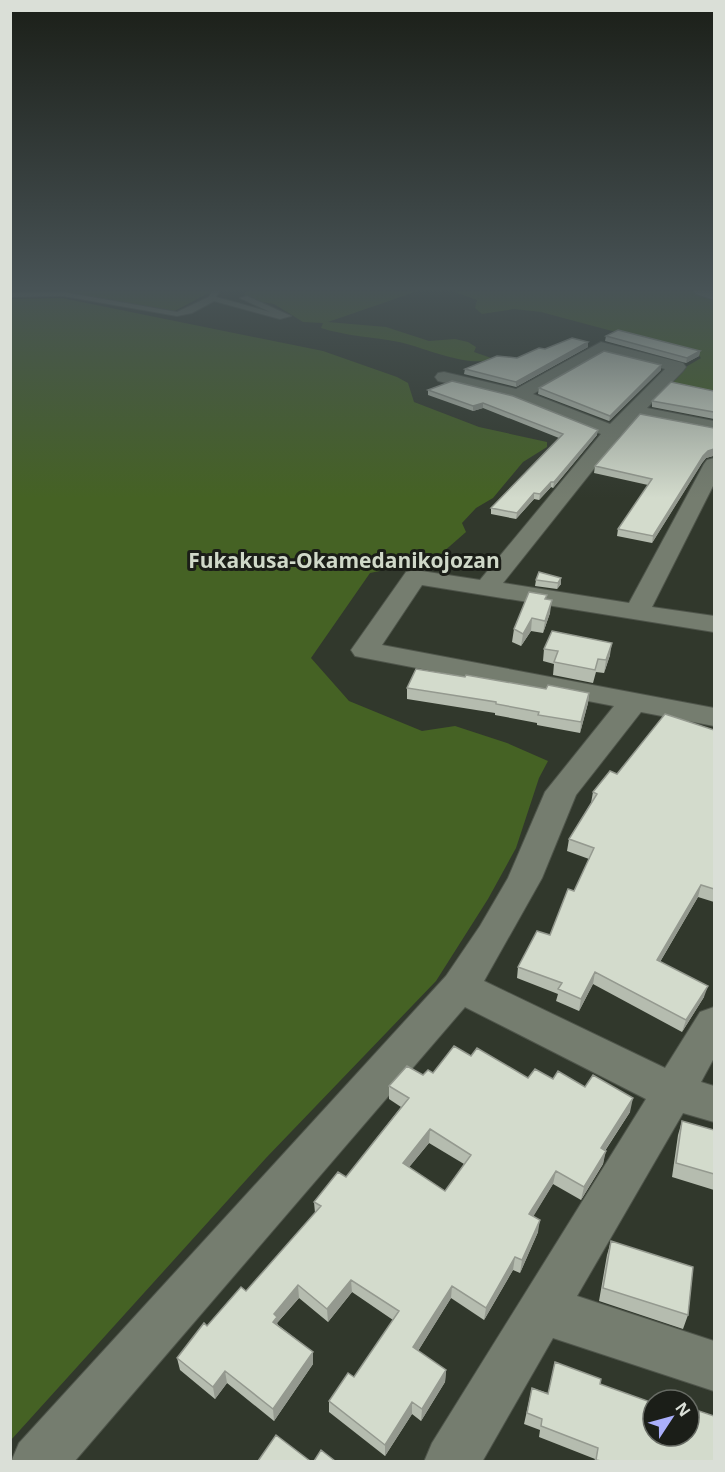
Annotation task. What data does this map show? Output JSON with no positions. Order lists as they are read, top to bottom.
{
  "districts": ["Fukakusa-Okamedanikojozan"],
  "north": "top right"
}
